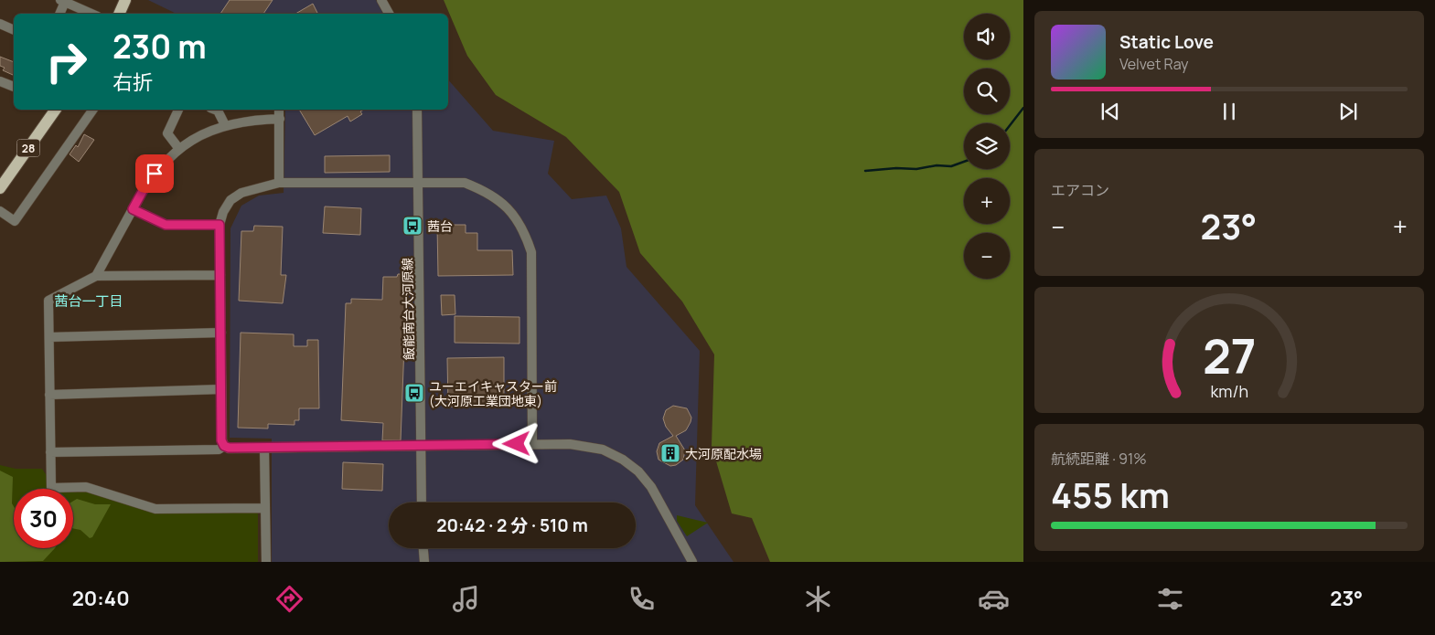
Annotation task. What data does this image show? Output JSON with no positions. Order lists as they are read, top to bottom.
{
  "streets": {
    "main road": ["28"],
    "street": ["飯能南台大河原線"]
  },
  "districts": ["茜台一丁目"],
  "places": {
    "bus stop": ["茜台", "ユーエイキャスター前 (大河原工業団地東)"],
    "building": ["大河原配水場"]
  },
  "page": {
    "map_buttons": ["+", "−"],
    "turn": ["230 m", "右折"],
    "song": ["Static Love", "Velvet Ray"],
    "tile": [
      "エアコン",
      ["航続距離 · 91%", "455 km"]
    ],
    "heat": ["−", "23°", "+"],
    "limit": "30",
    "trip": "20:42 · 2 分 · 510 m",
    "tabs": ["20:40", "23°"],
    "gauge": ["27", "km/h"]
  }
}
